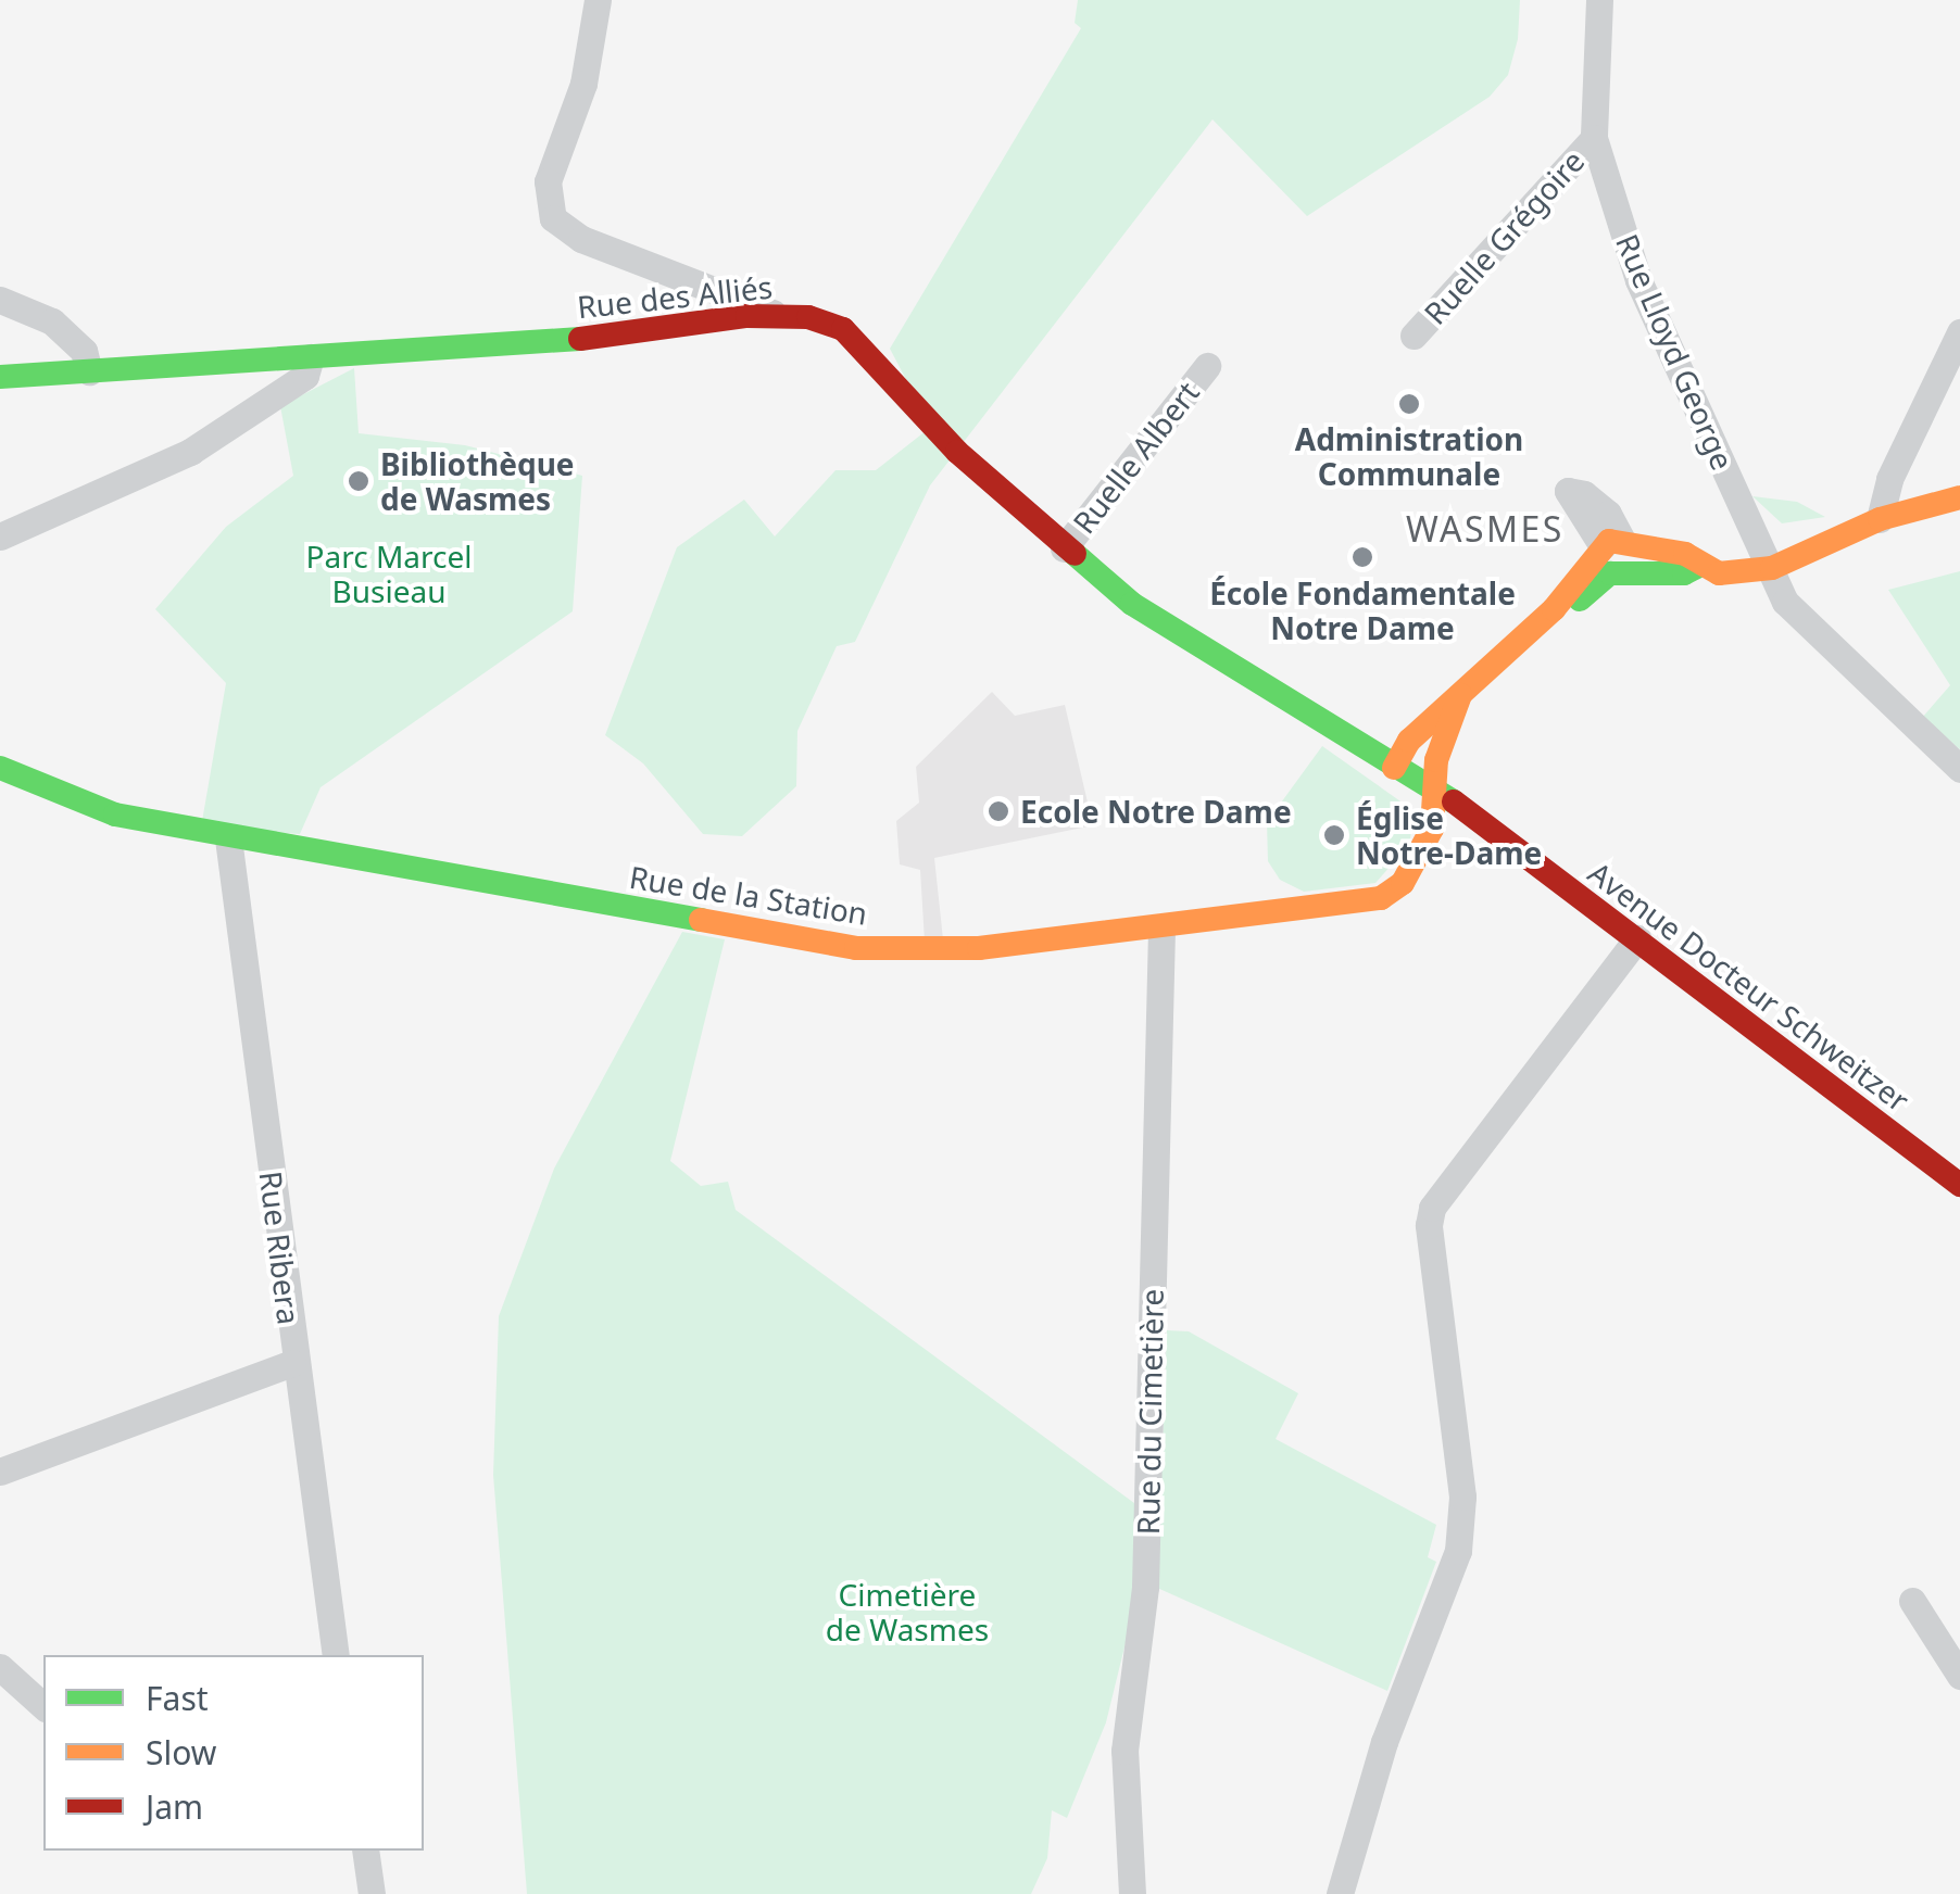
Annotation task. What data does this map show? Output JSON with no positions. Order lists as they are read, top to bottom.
{
  "streets": {
    "street": [
      "Ruelle Grégoire",
      "Rue des Alliés",
      "Rue Lloyd George",
      "Ruelle Albert",
      "Rue de la Station",
      "Avenue Docteur Schweitzer",
      "Rue Ribera",
      "Rue du Cimetière"
    ]
  },
  "crossings": [
    ["Ruelle Grégoire", "Rue Lloyd George"],
    ["Rue des Alliés", "Ruelle Albert"],
    ["Rue de la Station", "Avenue Docteur Schweitzer"],
    ["Rue de la Station", "Rue Ribera"],
    ["Rue de la Station", "Rue du Cimetière"]
  ],
  "districts": ["WASMES"],
  "parks": ["Parc Marcel Busieau", "Cimetière de Wasmes"],
  "places": [
    "Administration Communale",
    "Bibliothèque de Wasmes",
    "École Fondamentale Notre Dame",
    "Ecole Notre Dame",
    "Église Notre-Dame"
  ],
  "legend": ["Fast", "Slow", "Jam"]
}
